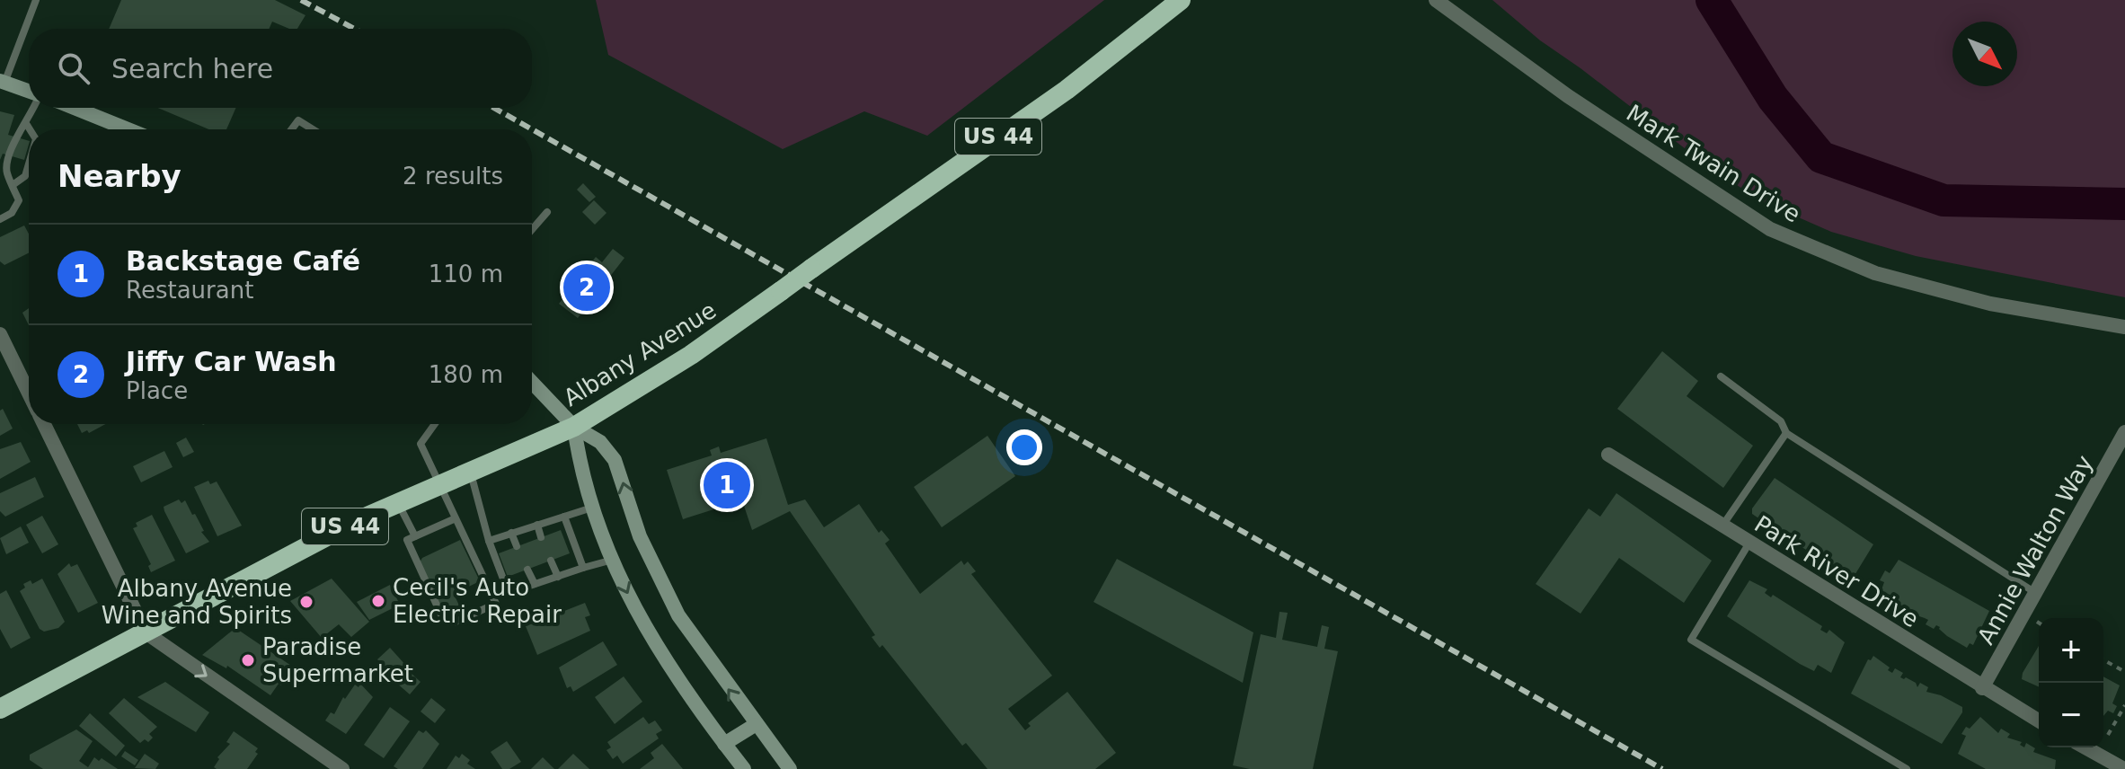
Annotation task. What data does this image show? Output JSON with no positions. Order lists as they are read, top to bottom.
{
  "streets": {
    "highway": ["US 44", "Albany Avenue"],
    "street": ["Mark Twain Drive", "Annie Walton Way", "Park River Drive"]
  },
  "crossings": [
    ["Annie Walton Way", "Park River Drive"]
  ],
  "places": ["Cecil's Auto Electric Repair", "Albany Avenue Wine and Spirits", "Paradise Supermarket"],
  "north": "bottom right",
  "page": {
    "search": "Search here",
    "heading": ["Nearby", "2 results"],
    "list": [
      {
        "mark": "1",
        "name": "Backstage Café",
        "note": "Restaurant",
        "value": "110 m"
      },
      {
        "mark": "2",
        "name": "Jiffy Car Wash",
        "note": "Place",
        "value": "180 m"
      }
    ],
    "pins": ["2", "1"],
    "map_buttons": ["+", "−"]
  }
}
